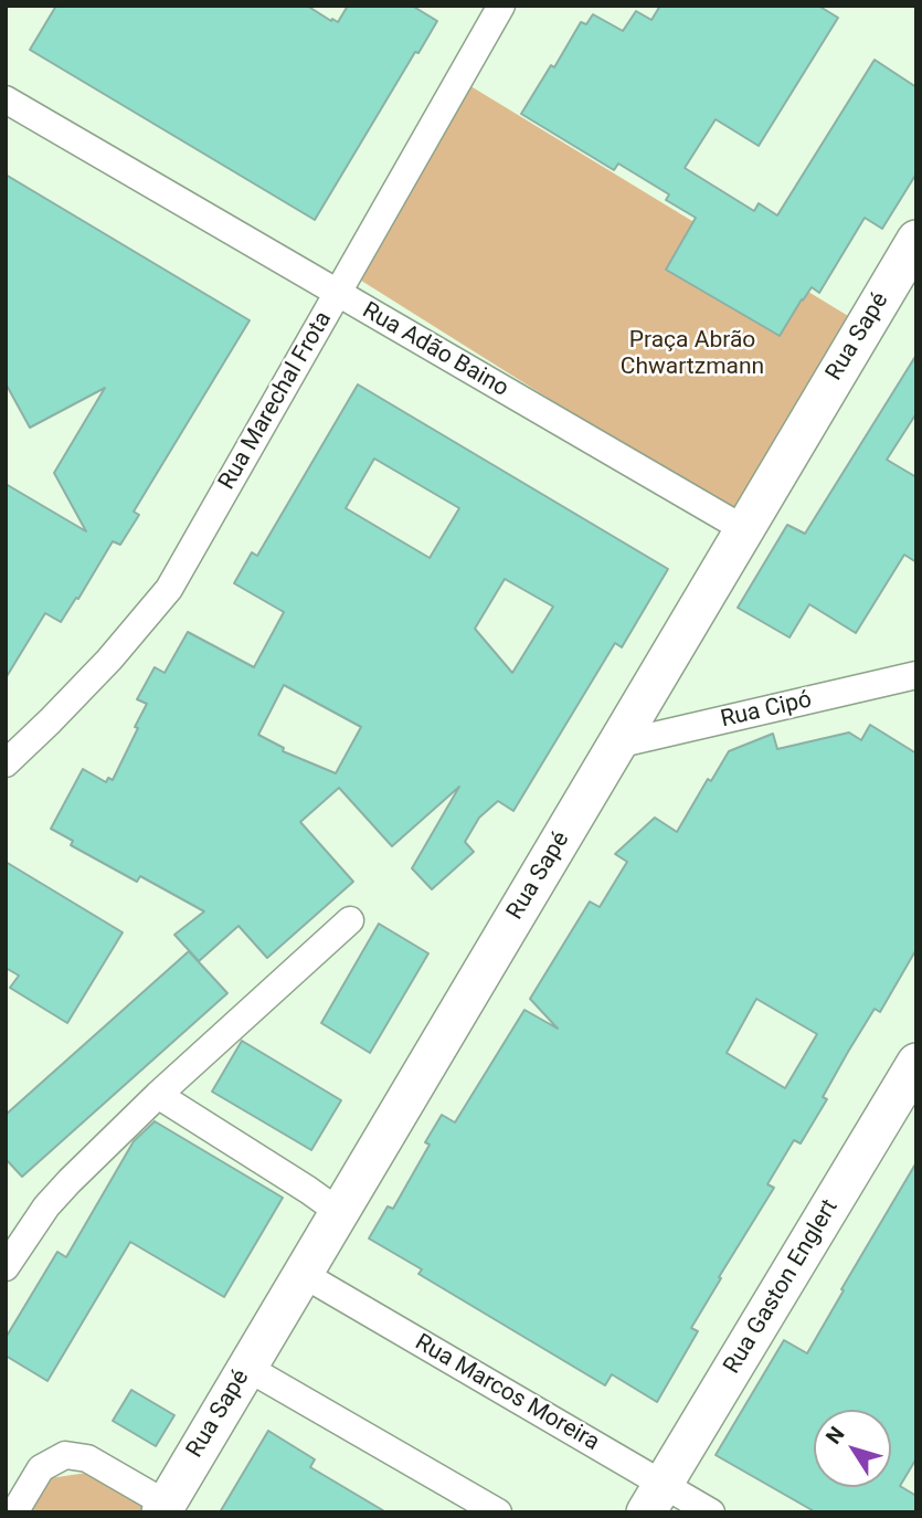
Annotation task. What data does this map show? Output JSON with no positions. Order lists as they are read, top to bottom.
{
  "streets": {
    "street": [
      "Rua Sapé",
      "Rua Adão Baino",
      "Rua Marechal Frota",
      "Rua Cipó",
      "Rua Gaston Englert",
      "Rua Marcos Moreira"
    ]
  },
  "crossings": [
    ["Rua Sapé", "Rua Adão Baino"],
    ["Rua Sapé", "Rua Cipó"],
    ["Rua Sapé", "Rua Marcos Moreira"],
    ["Rua Adão Baino", "Rua Marechal Frota"],
    ["Rua Gaston Englert", "Rua Marcos Moreira"]
  ],
  "parks": ["Praça Abrão Chwartzmann"],
  "north": "top left"
}
